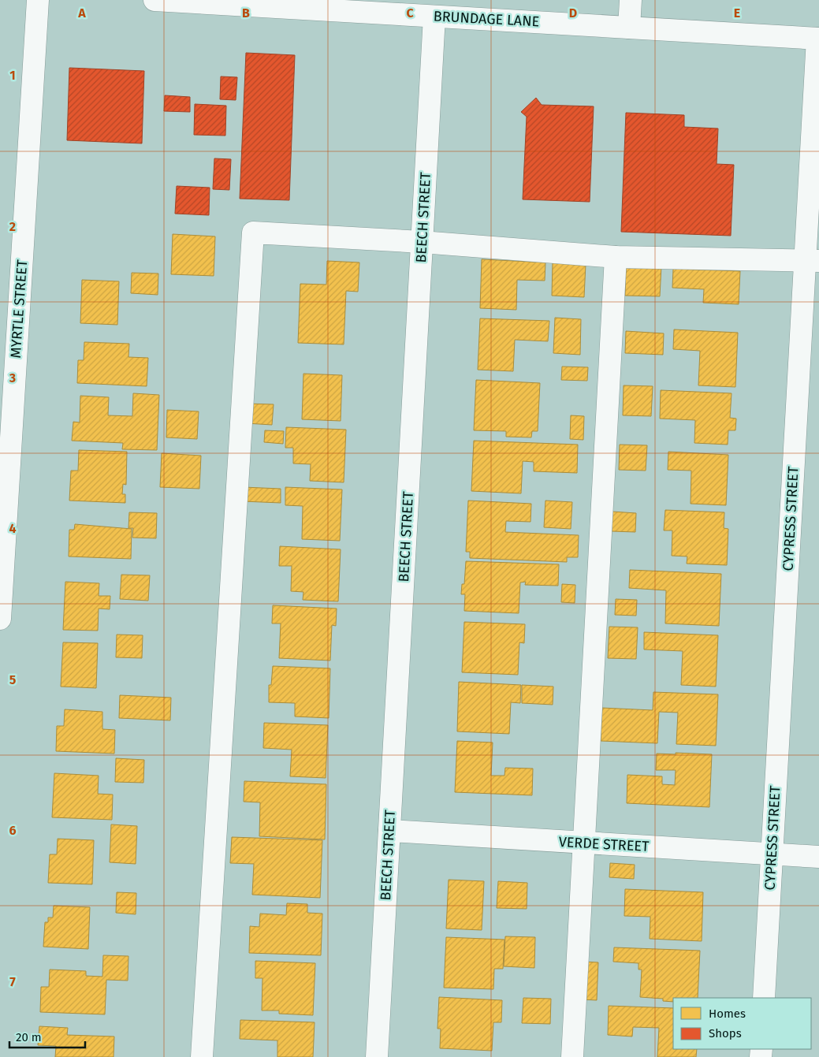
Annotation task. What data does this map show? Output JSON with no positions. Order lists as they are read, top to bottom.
{
  "streets": {
    "street": [
      "BRUNDAGE LANE",
      "BEECH STREET",
      "MYRTLE STREET",
      "CYPRESS STREET",
      "VERDE STREET"
    ]
  },
  "crossings": [
    ["BRUNDAGE LANE", "BEECH STREET"],
    ["BRUNDAGE LANE", "CYPRESS STREET"],
    ["BEECH STREET", "VERDE STREET"],
    ["CYPRESS STREET", "VERDE STREET"]
  ],
  "legend": ["Homes", "Shops"],
  "scale_bar": "20 m",
  "grid": {
    "columns": [
      "A",
      "B",
      "C",
      "D",
      "E"
    ],
    "rows": [
      "1",
      "2",
      "3",
      "4",
      "5",
      "6",
      "7"
    ]
  }
}
